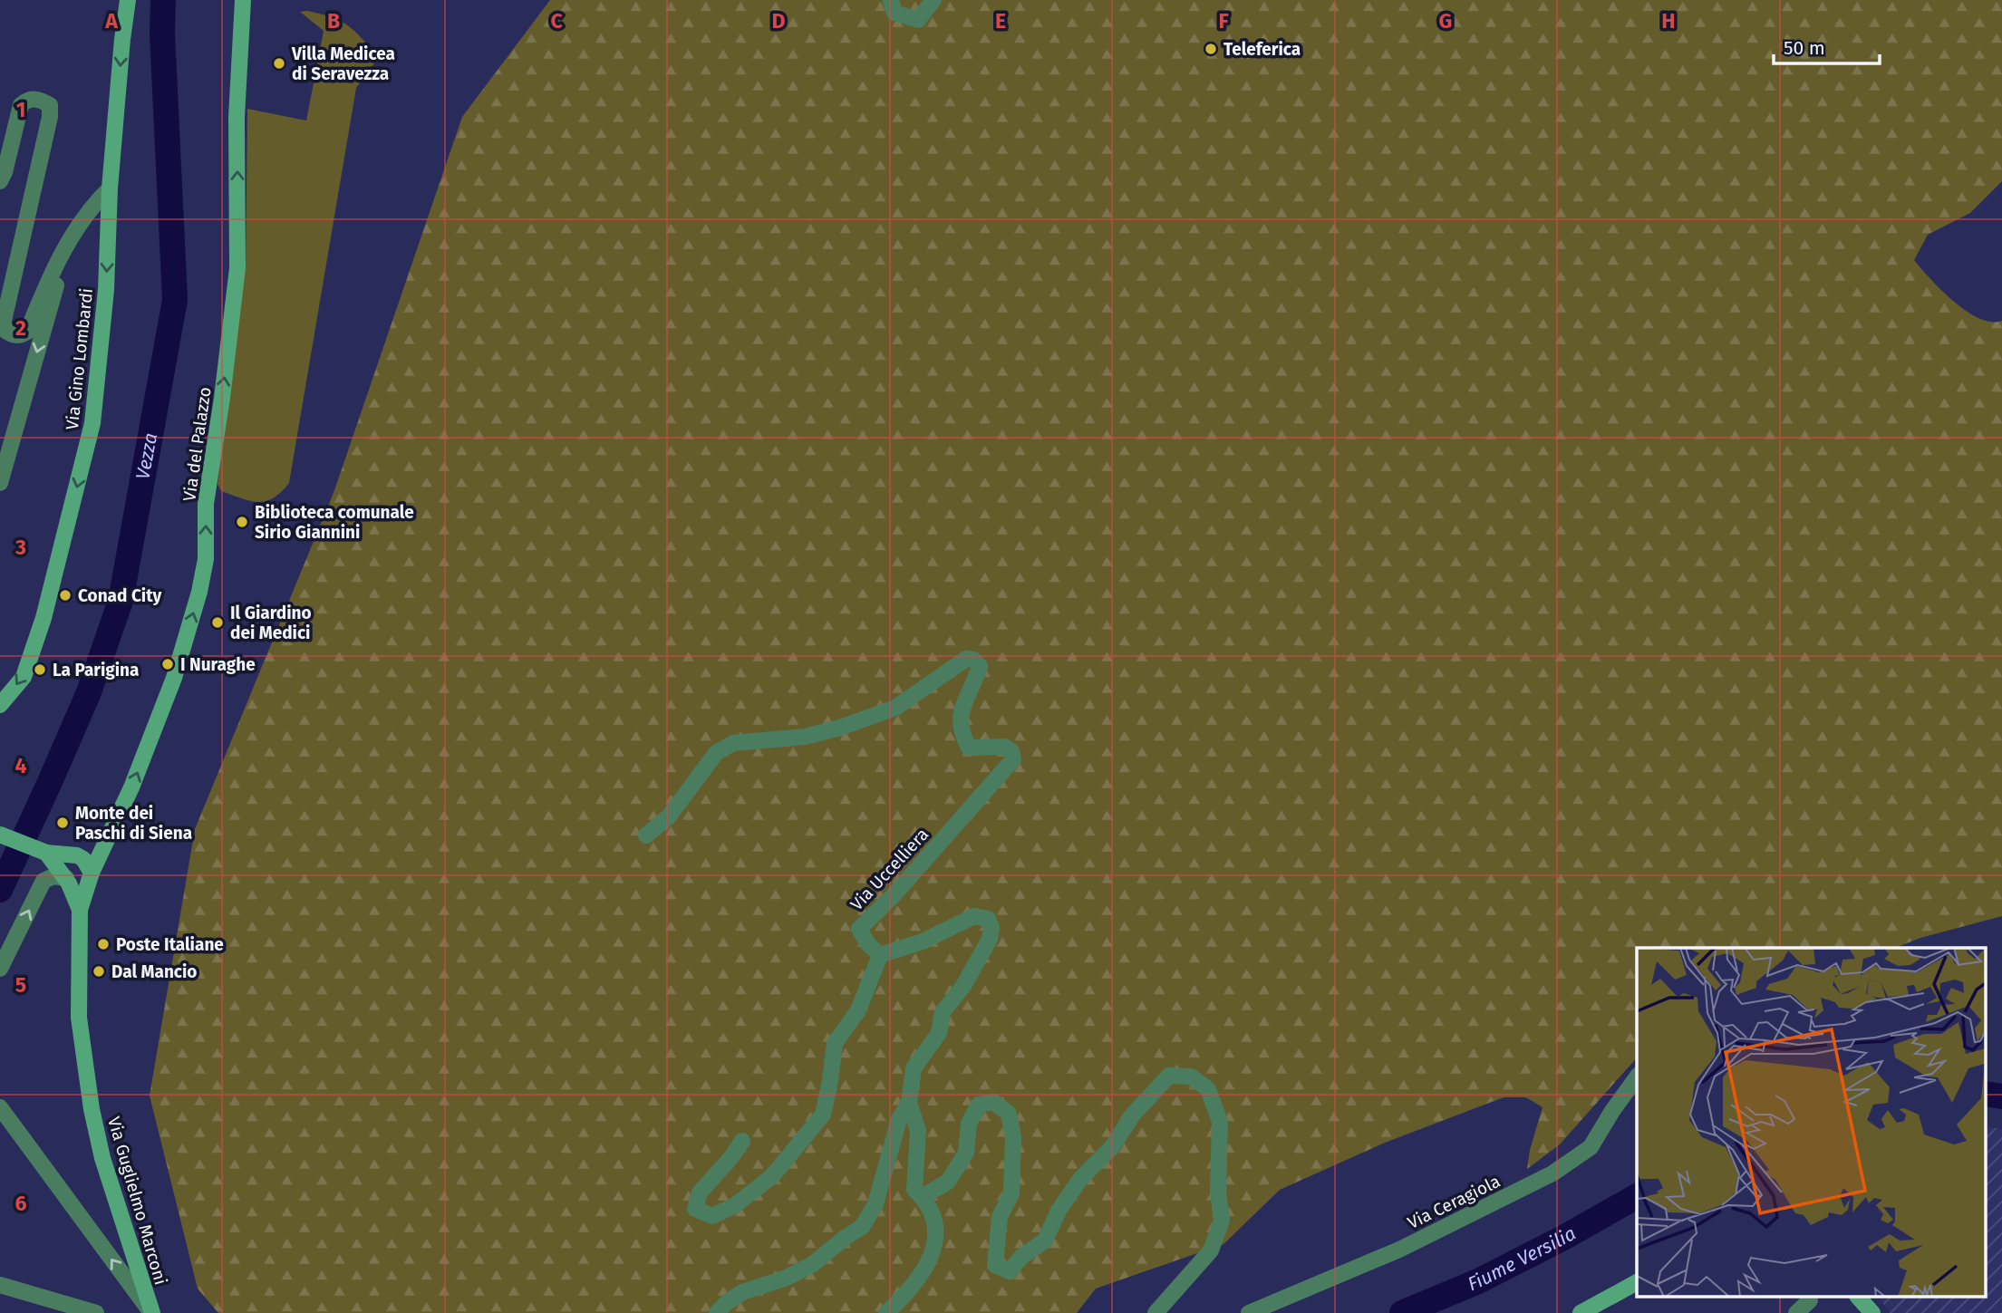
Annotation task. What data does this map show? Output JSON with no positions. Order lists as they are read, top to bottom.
{
  "streets": {
    "main road": ["Via Gino Lombardi", "Via del Palazzo", "Via Guglielmo Marconi"],
    "street": ["Via Uccelliera", "Via Ceragiola"]
  },
  "crossings": [
    ["Via del Palazzo", "Via Guglielmo Marconi"]
  ],
  "one_way": ["Via Gino Lombardi", "Via del Palazzo"],
  "water": ["Vezza", "Fiume Versilia"],
  "places": [
    "Teleferica",
    "Villa Medicea di Seravezza",
    "Biblioteca comunale Sirio Giannini",
    "Conad City",
    "Il Giardino dei Medici",
    "I Nuraghe",
    "La Parigina",
    "Monte dei Paschi di Siena",
    "Poste Italiane",
    "Dal Mancio"
  ],
  "scale_bar": "50 m",
  "grid": {
    "columns": [
      "A",
      "B",
      "C",
      "D",
      "E",
      "F",
      "G",
      "H"
    ],
    "rows": [
      "1",
      "2",
      "3",
      "4",
      "5",
      "6"
    ]
  }
}
